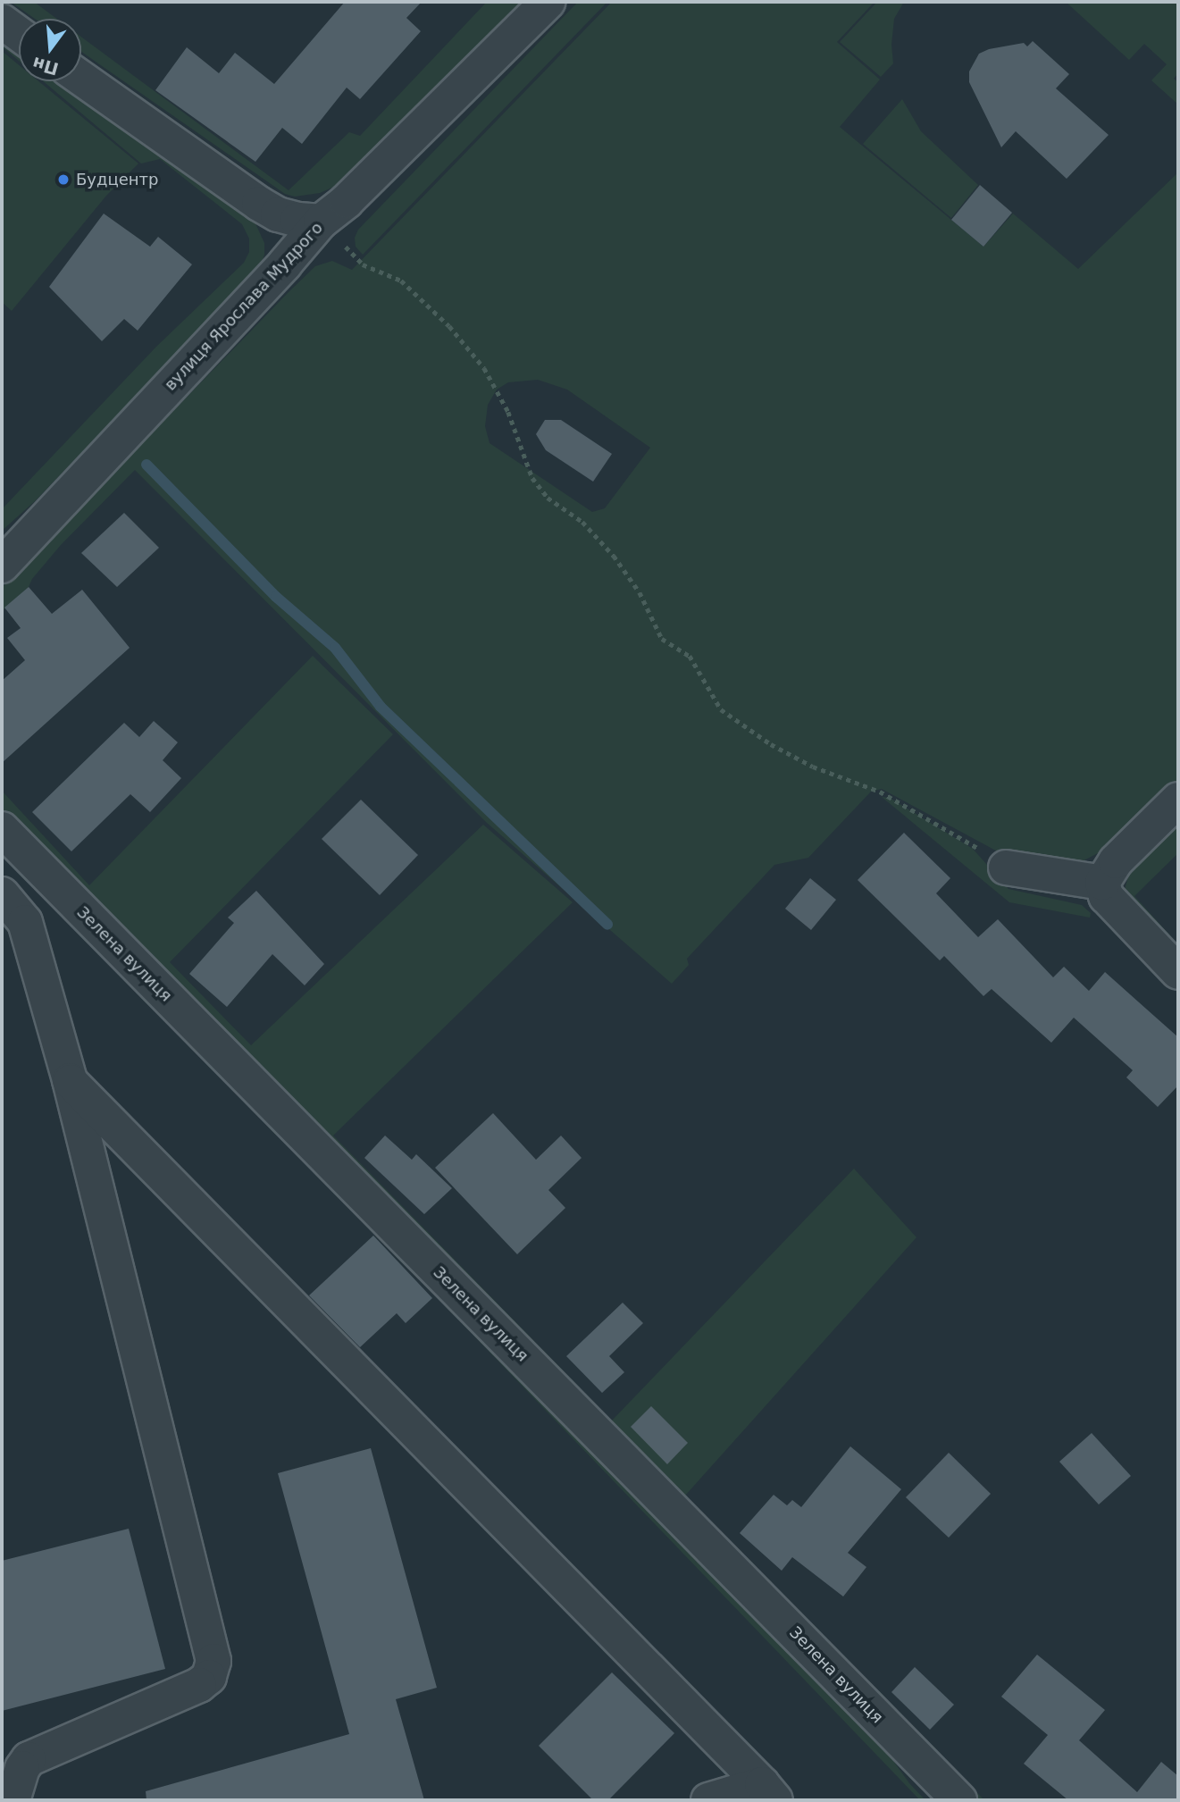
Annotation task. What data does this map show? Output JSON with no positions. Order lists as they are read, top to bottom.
{
  "streets": {
    "street": ["вулиця Ярослава Мудрого", "Зелена вулиця"]
  },
  "places": ["Будцентр"],
  "north": "bottom"
}
